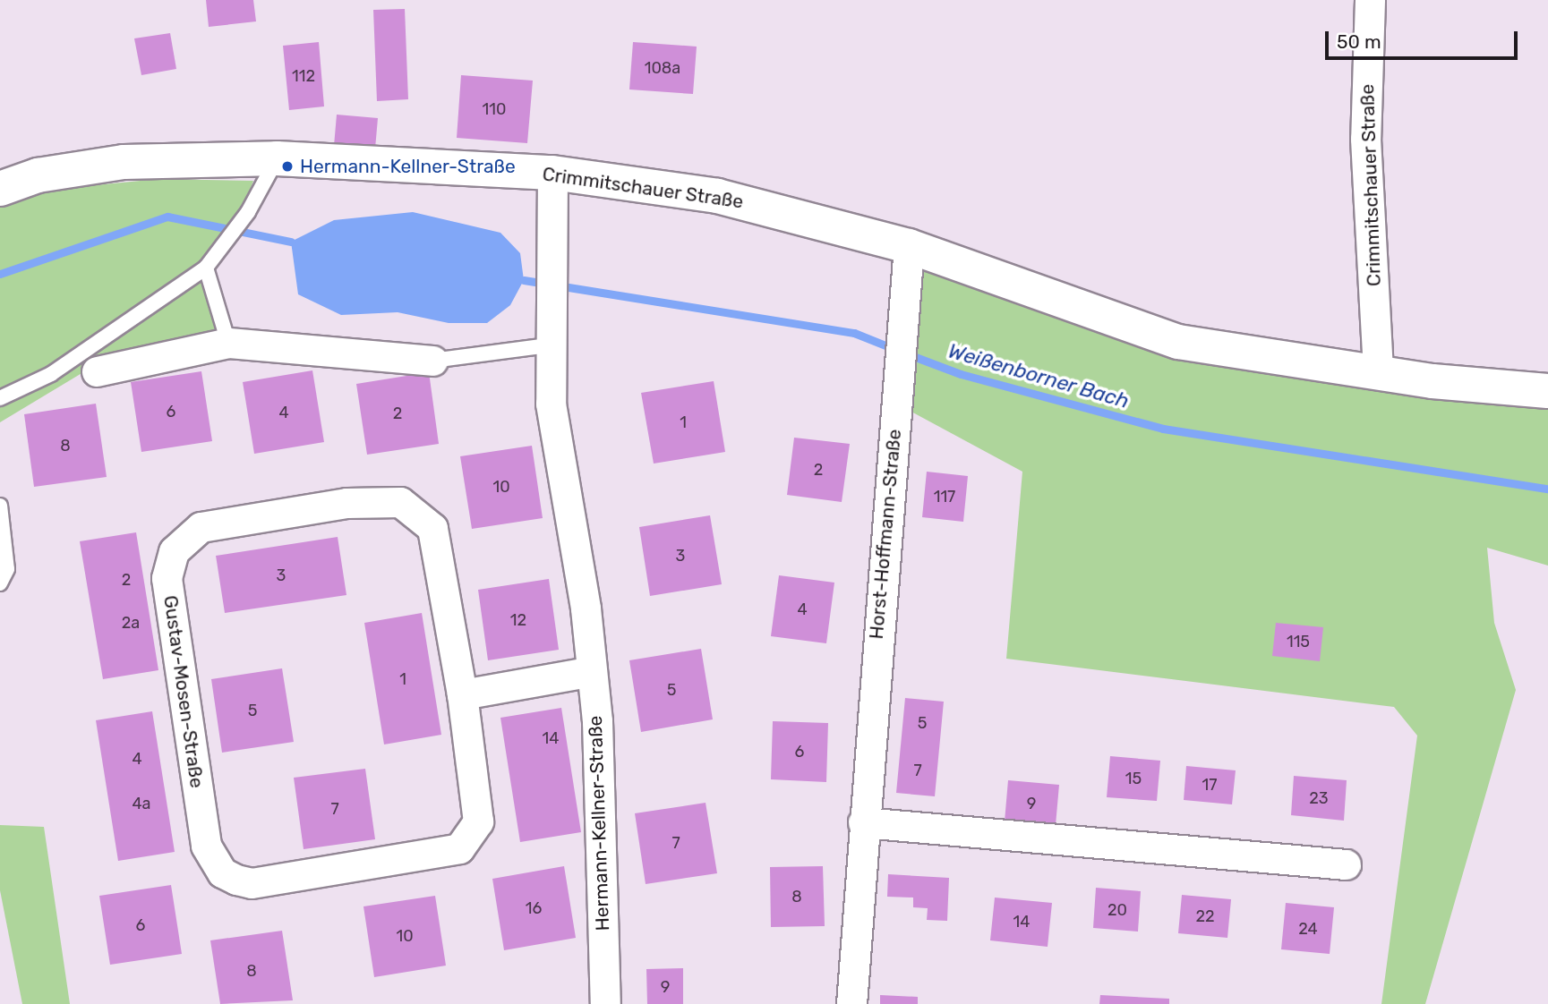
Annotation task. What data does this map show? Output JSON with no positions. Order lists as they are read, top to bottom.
{
  "streets": {
    "main road": ["Crimmitschauer Straße"],
    "street": ["Horst-Hoffmann-Straße", "Gustav-Mosen-Straße", "Hermann-Kellner-Straße"]
  },
  "crossings": [
    ["Crimmitschauer Straße", "Horst-Hoffmann-Straße"],
    ["Crimmitschauer Straße", "Hermann-Kellner-Straße"]
  ],
  "water": ["Weißenborner Bach"],
  "places": ["Hermann-Kellner-Straße"],
  "house_numbers": [
    "108a",
    "112",
    "110",
    "6",
    "4",
    "2",
    "1",
    "8",
    "2",
    "10",
    "117",
    "3",
    "3",
    "2",
    "4",
    "12",
    "2a",
    "115",
    "1",
    "5",
    "5",
    "5",
    "14",
    "6",
    "4",
    "7",
    "15",
    "17",
    "23",
    "4a",
    "9",
    "7",
    "7",
    "8",
    "16",
    "20",
    "22",
    "14",
    "6",
    "24",
    "10",
    "8",
    "9"
  ],
  "scale_bar": "50 m"
}
